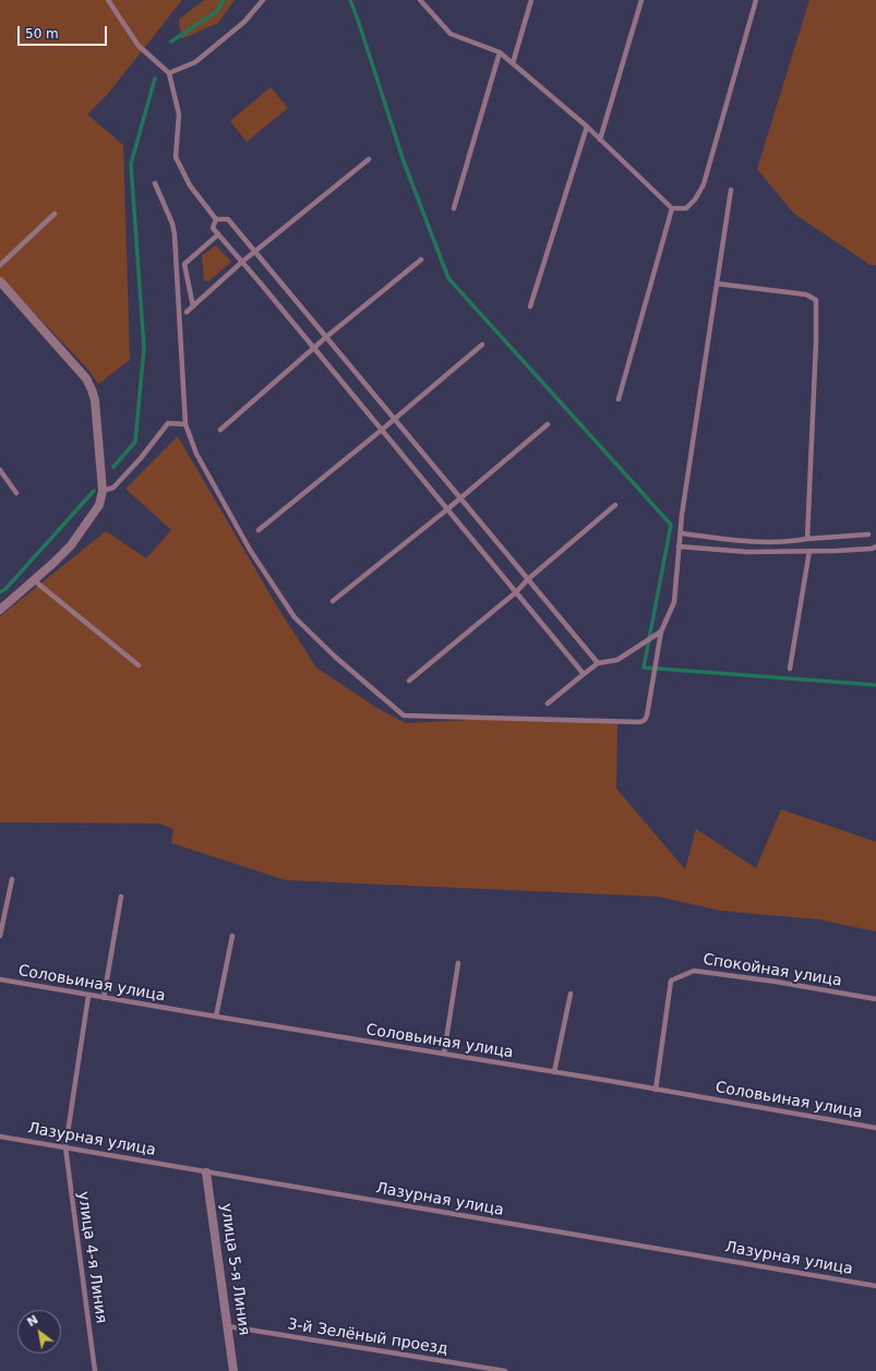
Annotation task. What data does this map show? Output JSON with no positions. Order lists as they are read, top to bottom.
{
  "streets": {
    "street": ["улица 5-я Линия"],
    "lane": [
      "Спокойная улица",
      "Соловьиная улица",
      "Лазурная улица",
      "улица 4-я Линия",
      "3-й Зелёный проезд"
    ]
  },
  "crossings": [
    ["Спокойная улица", "Соловьиная улица"],
    ["Соловьиная улица", "улица 4-я Линия"],
    ["Лазурная улица", "улица 4-я Линия"],
    ["Лазурная улица", "улица 5-я Линия"],
    ["улица 5-я Линия", "3-й Зелёный проезд"]
  ],
  "scale_bar": "50 m",
  "north": "top left"
}
